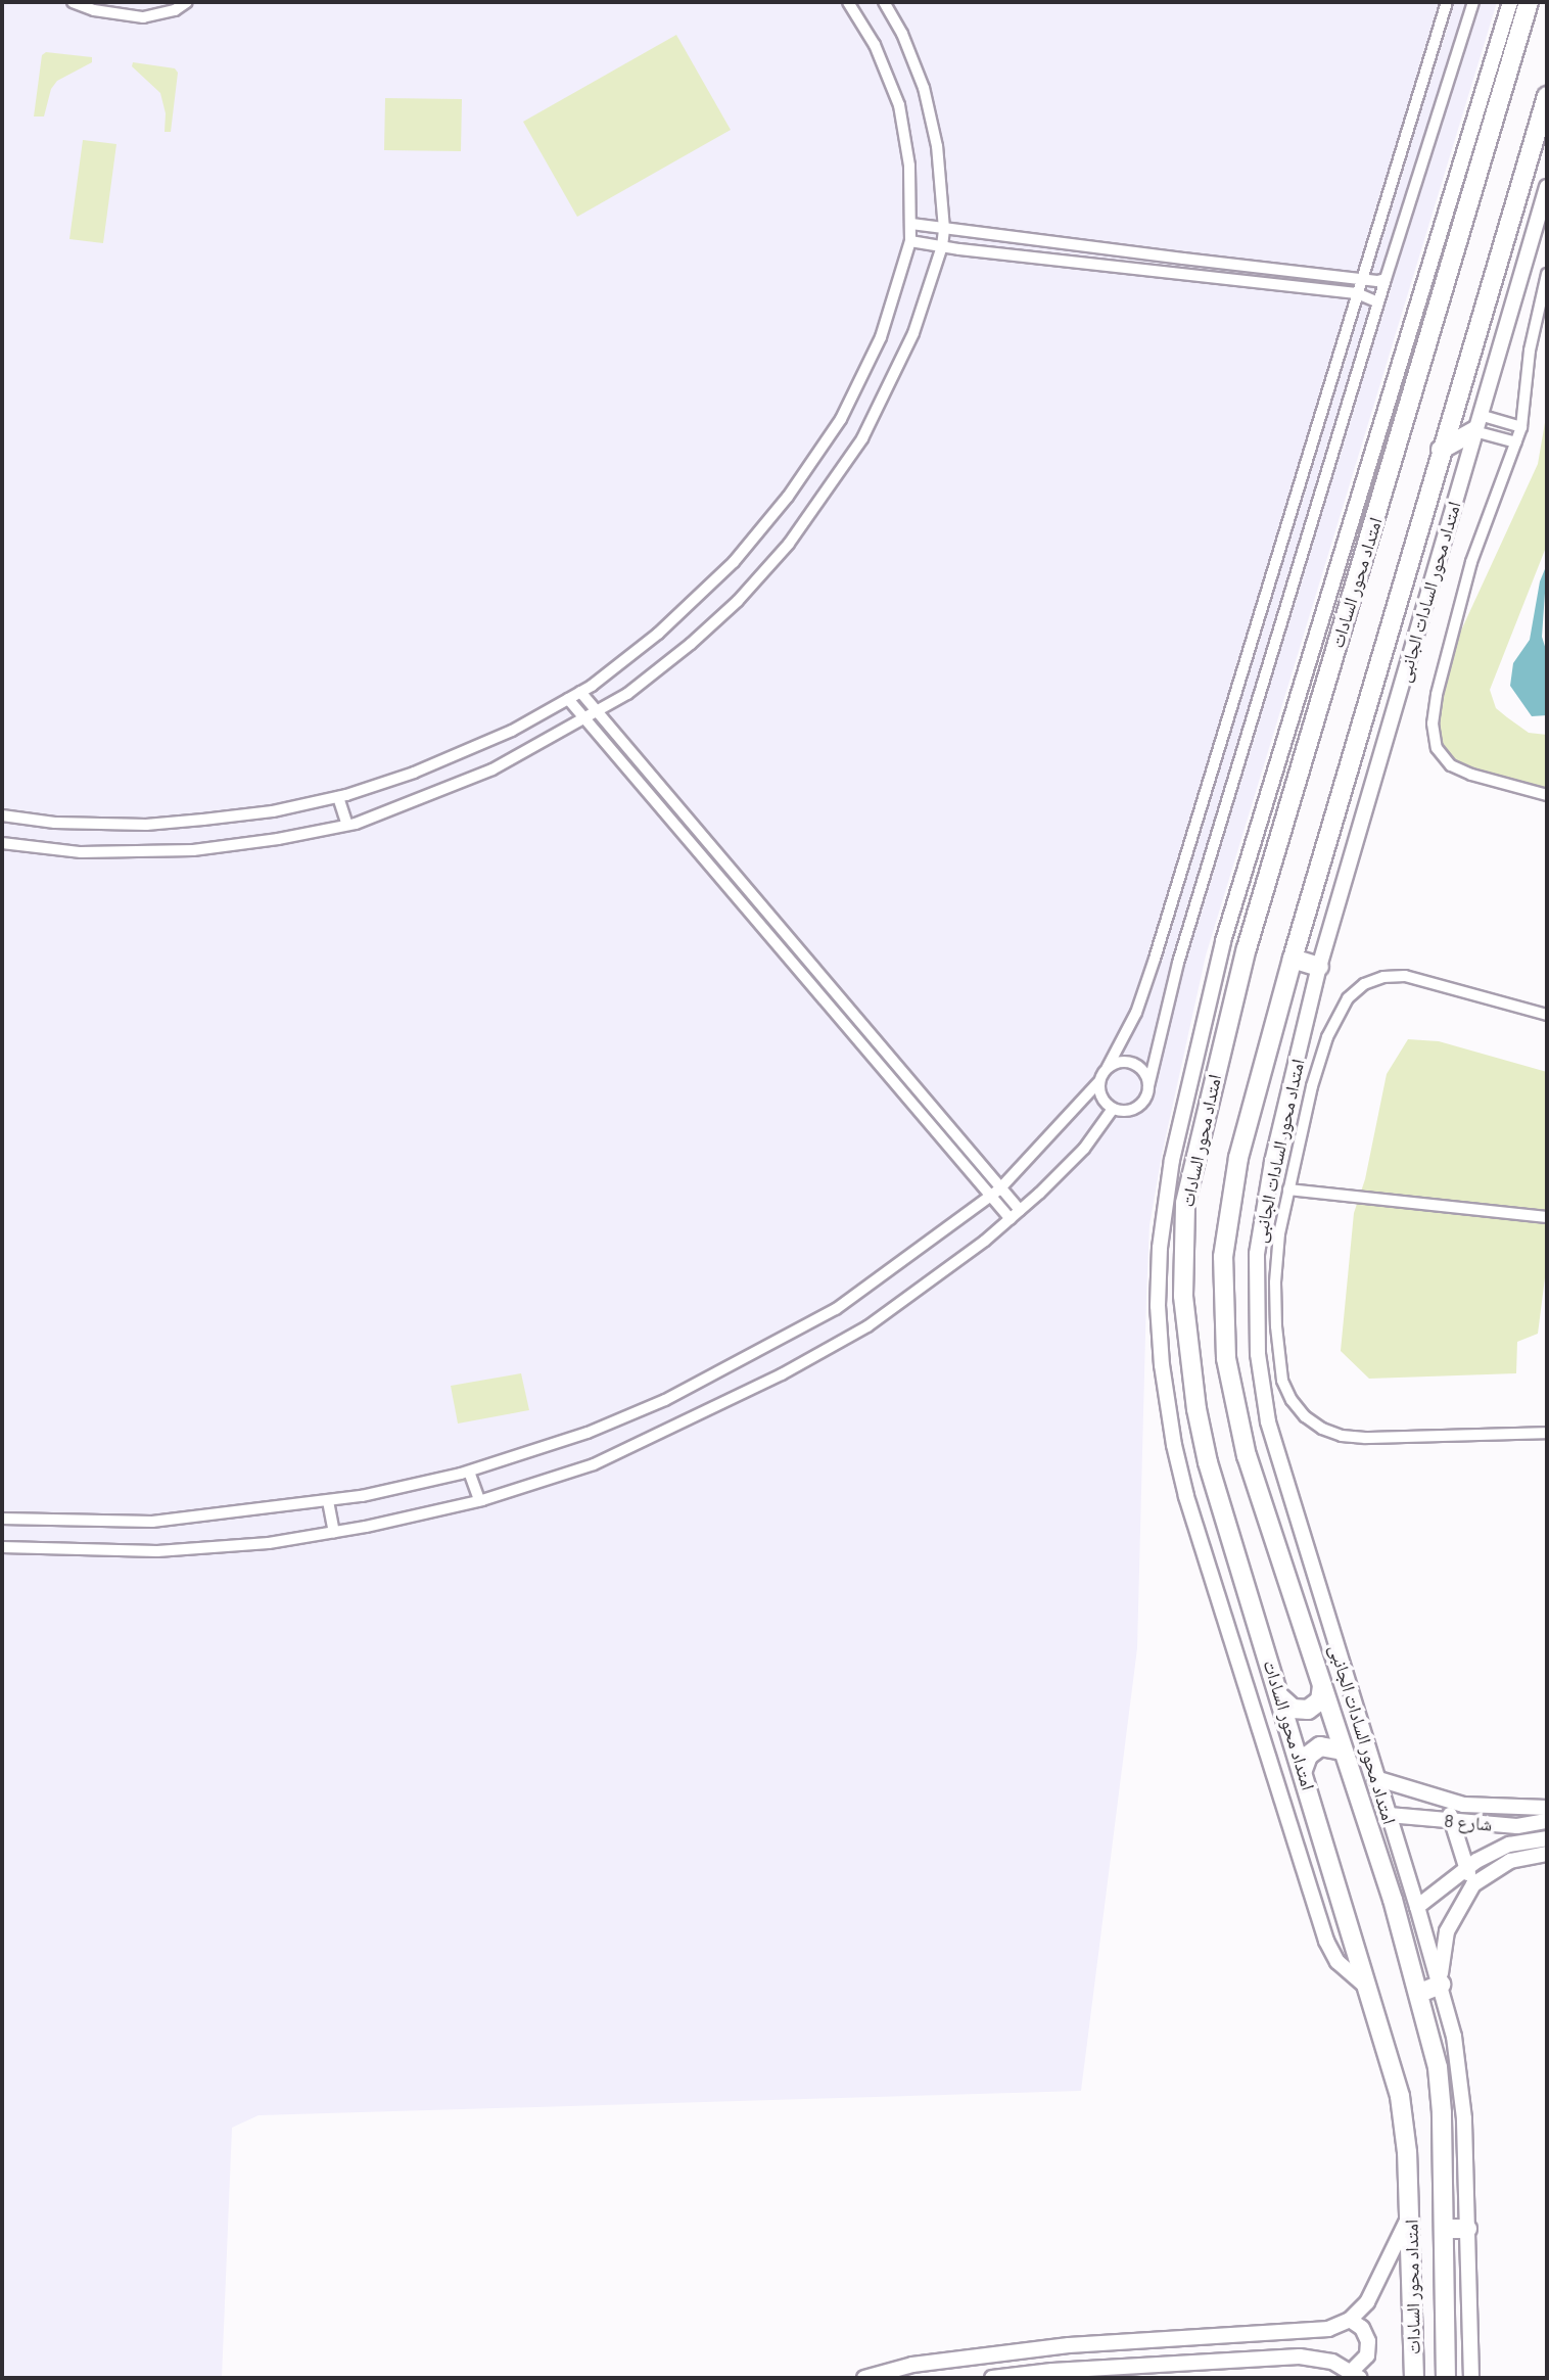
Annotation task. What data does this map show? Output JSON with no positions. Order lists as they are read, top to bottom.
{
  "streets": {
    "main road": ["امتداد محور السادات"],
    "street": ["امتداد محور السادات الجانبى", "شارع 8"]
  },
  "crossings": [
    ["امتداد محور السادات الجانبى", "شارع 8"]
  ]
}
